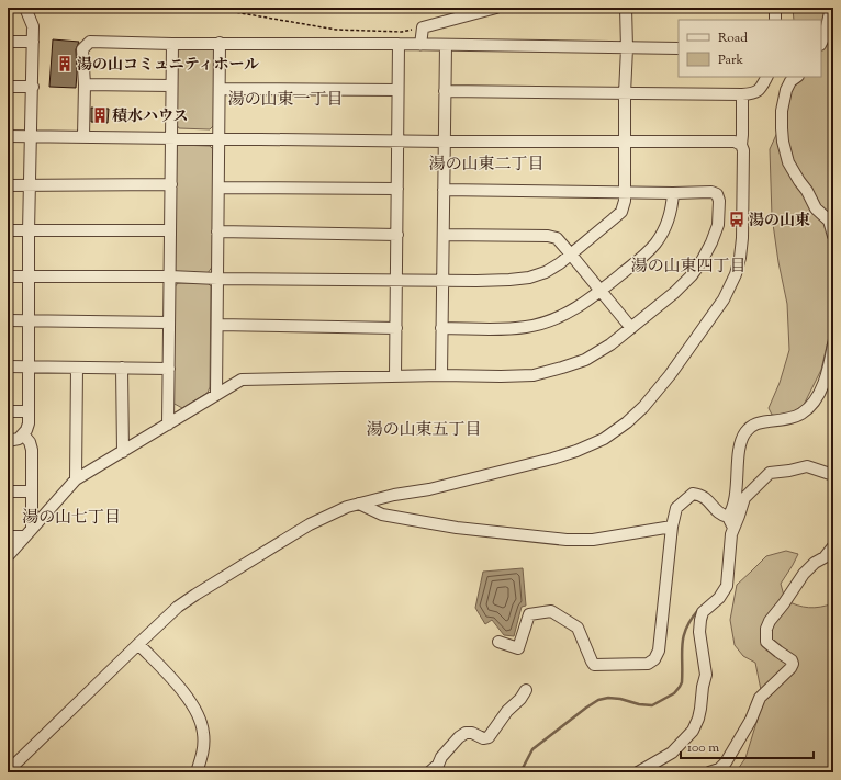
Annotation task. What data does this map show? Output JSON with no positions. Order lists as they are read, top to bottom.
{
  "districts": [
    "湯の山東一丁目",
    "湯の山東二丁目",
    "湯の山東四丁目",
    "湯の山東五丁目",
    "湯の山七丁目"
  ],
  "places": {
    "building": ["湯の山コミュニティホール", "積水ハウス"],
    "bus stop": ["湯の山東"]
  },
  "legend": ["Road", "Park"],
  "scale_bar": "100 m"
}
